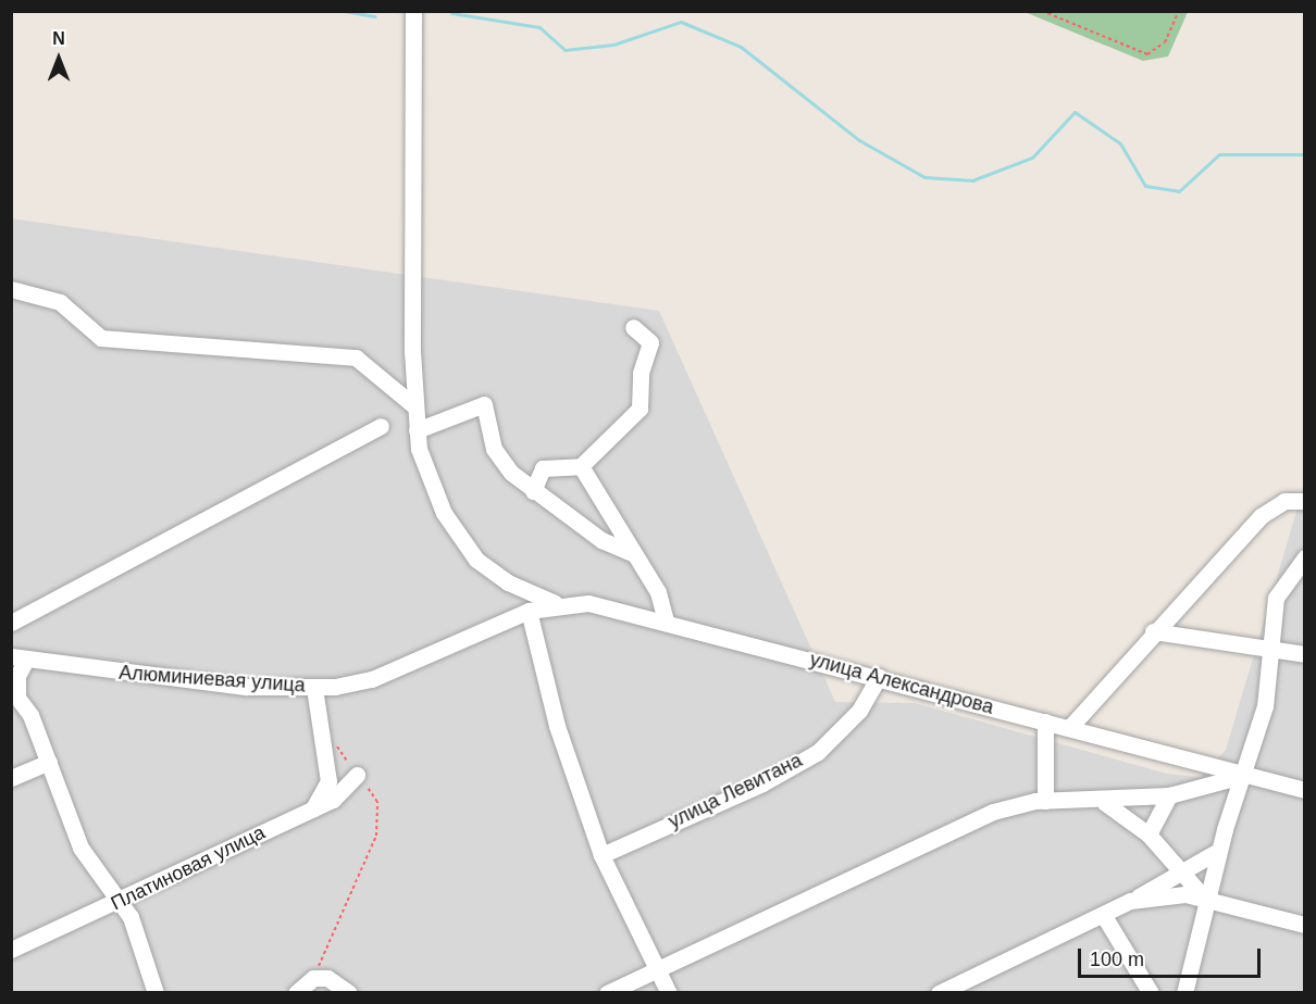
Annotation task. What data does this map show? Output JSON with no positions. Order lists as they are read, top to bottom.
{
  "streets": {
    "street": [
      "Алюминиевая улица",
      "улица Александрова",
      "улица Левитана",
      "Платиновая улица"
    ]
  },
  "crossings": [
    ["Алюминиевая улица", "улица Александрова"],
    ["улица Александрова", "улица Левитана"]
  ],
  "scale_bar": "100 m",
  "north": "top"
}
